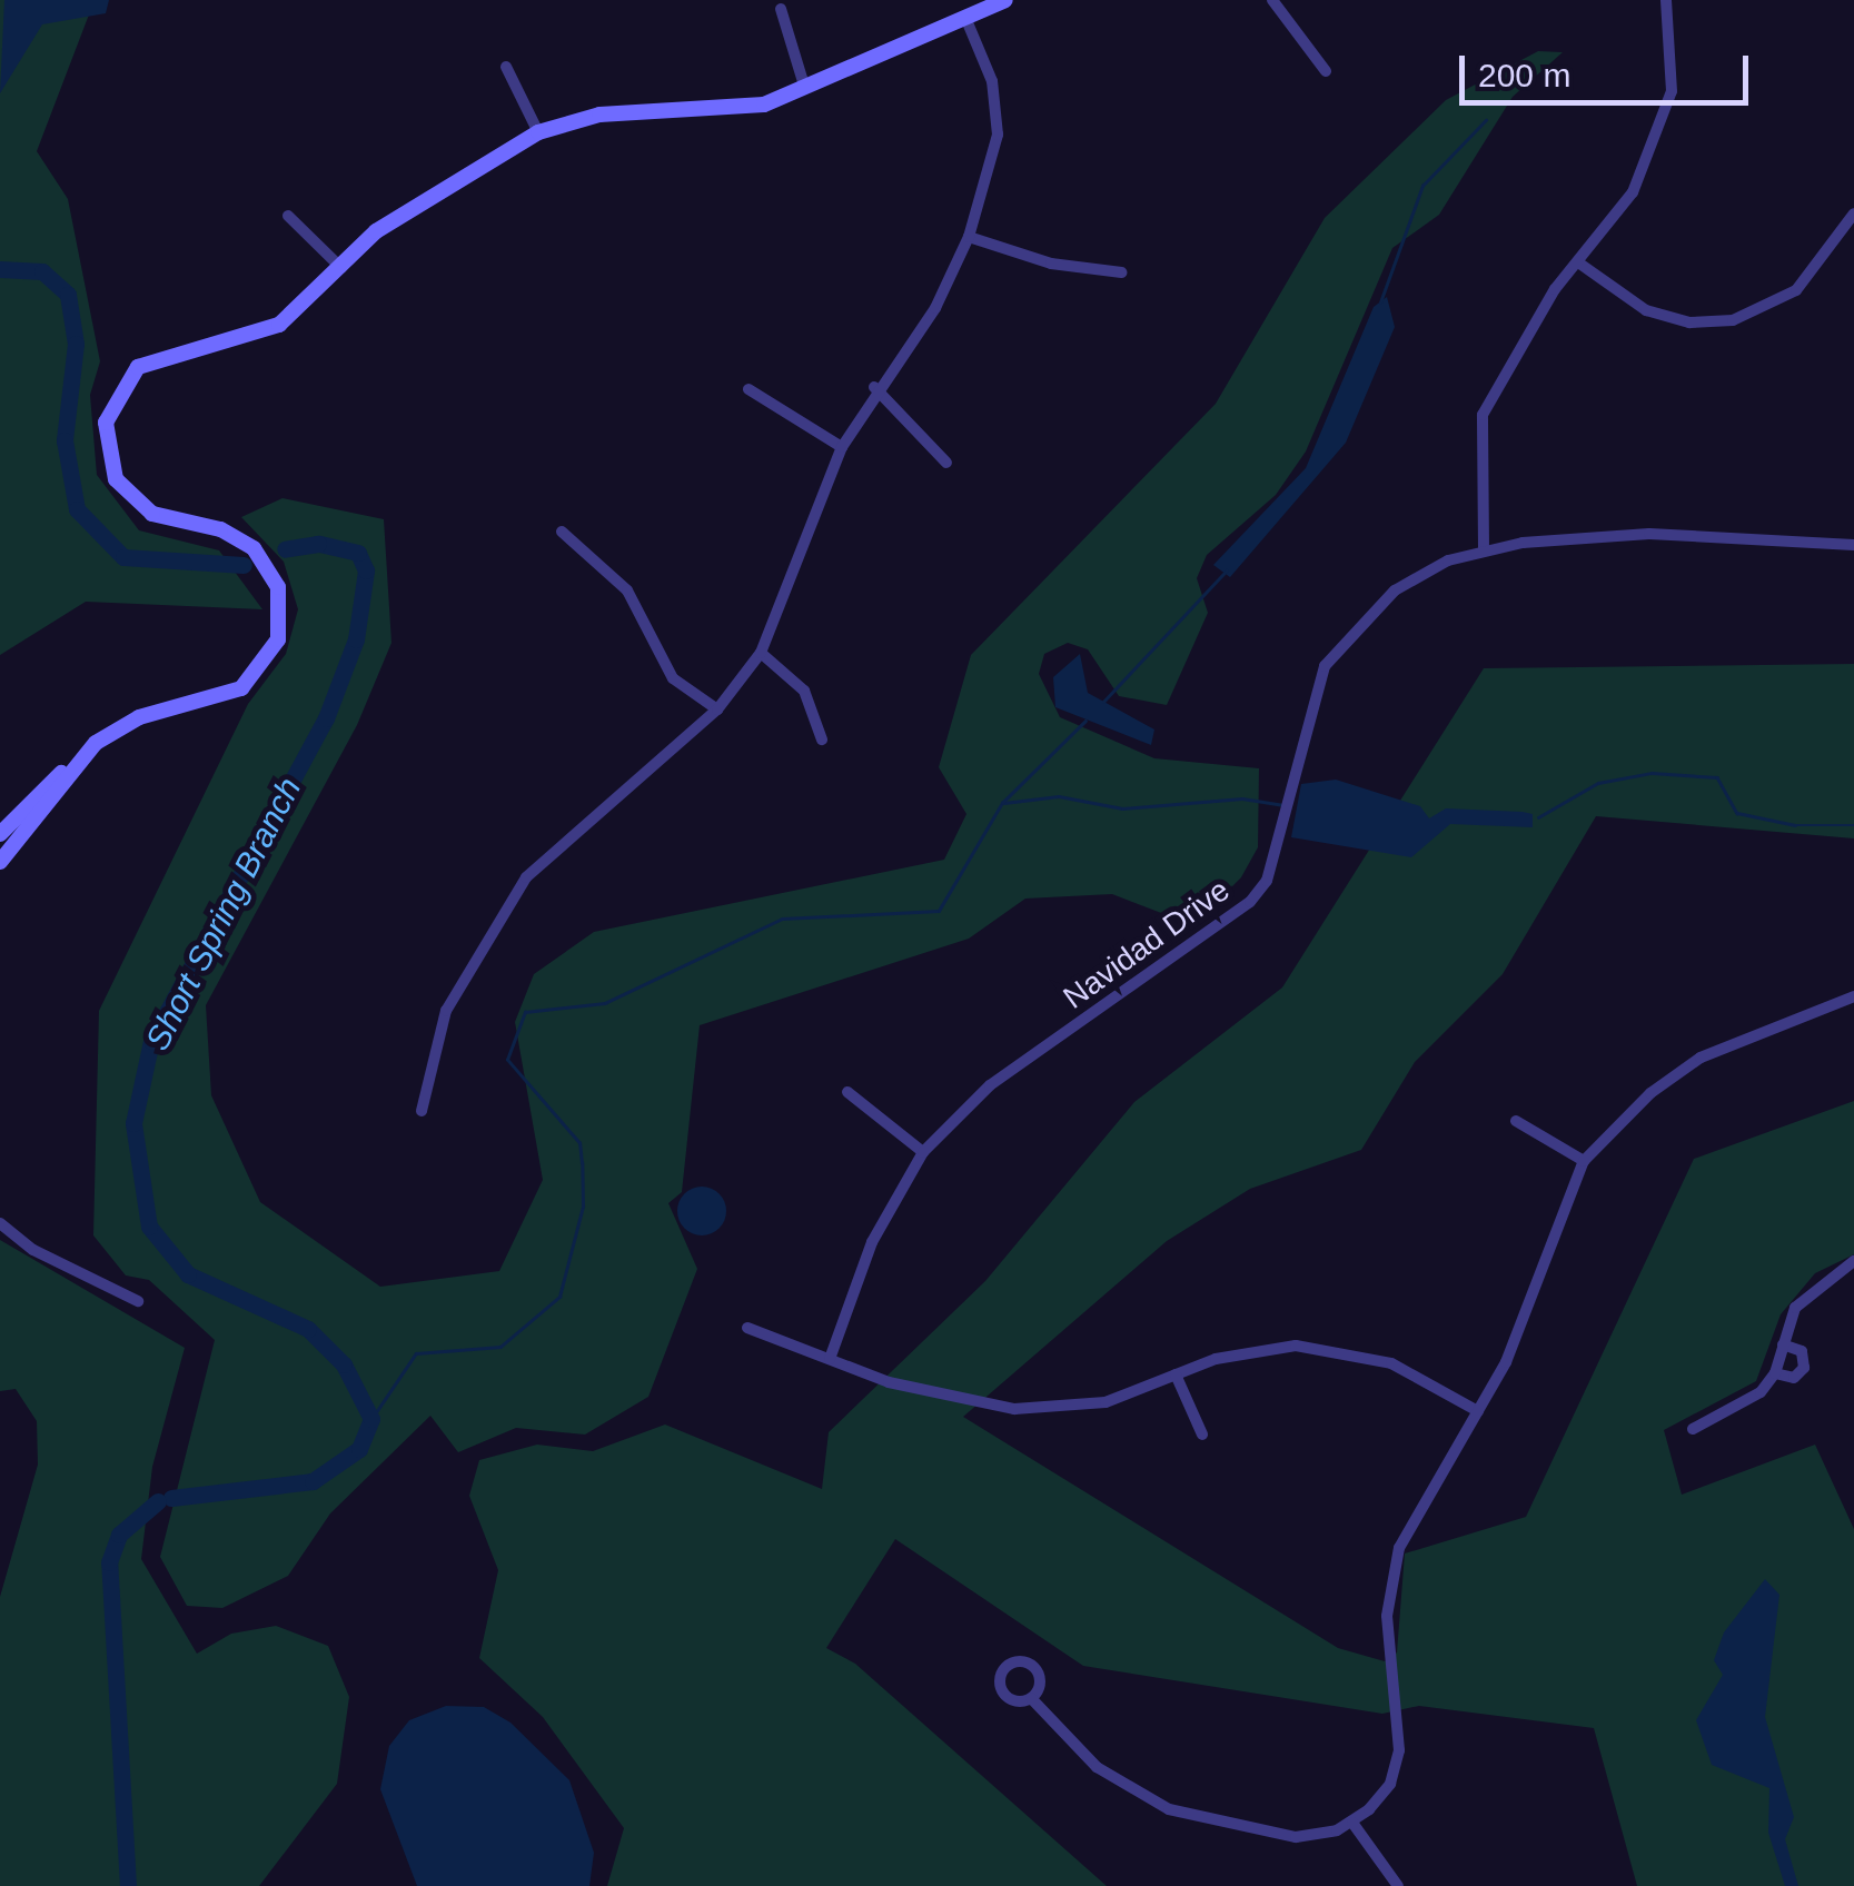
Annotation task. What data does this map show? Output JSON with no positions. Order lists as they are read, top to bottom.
{
  "streets": {
    "street": ["Navidad Drive"]
  },
  "water": ["Short Spring Branch"],
  "scale_bar": "200 m"
}
